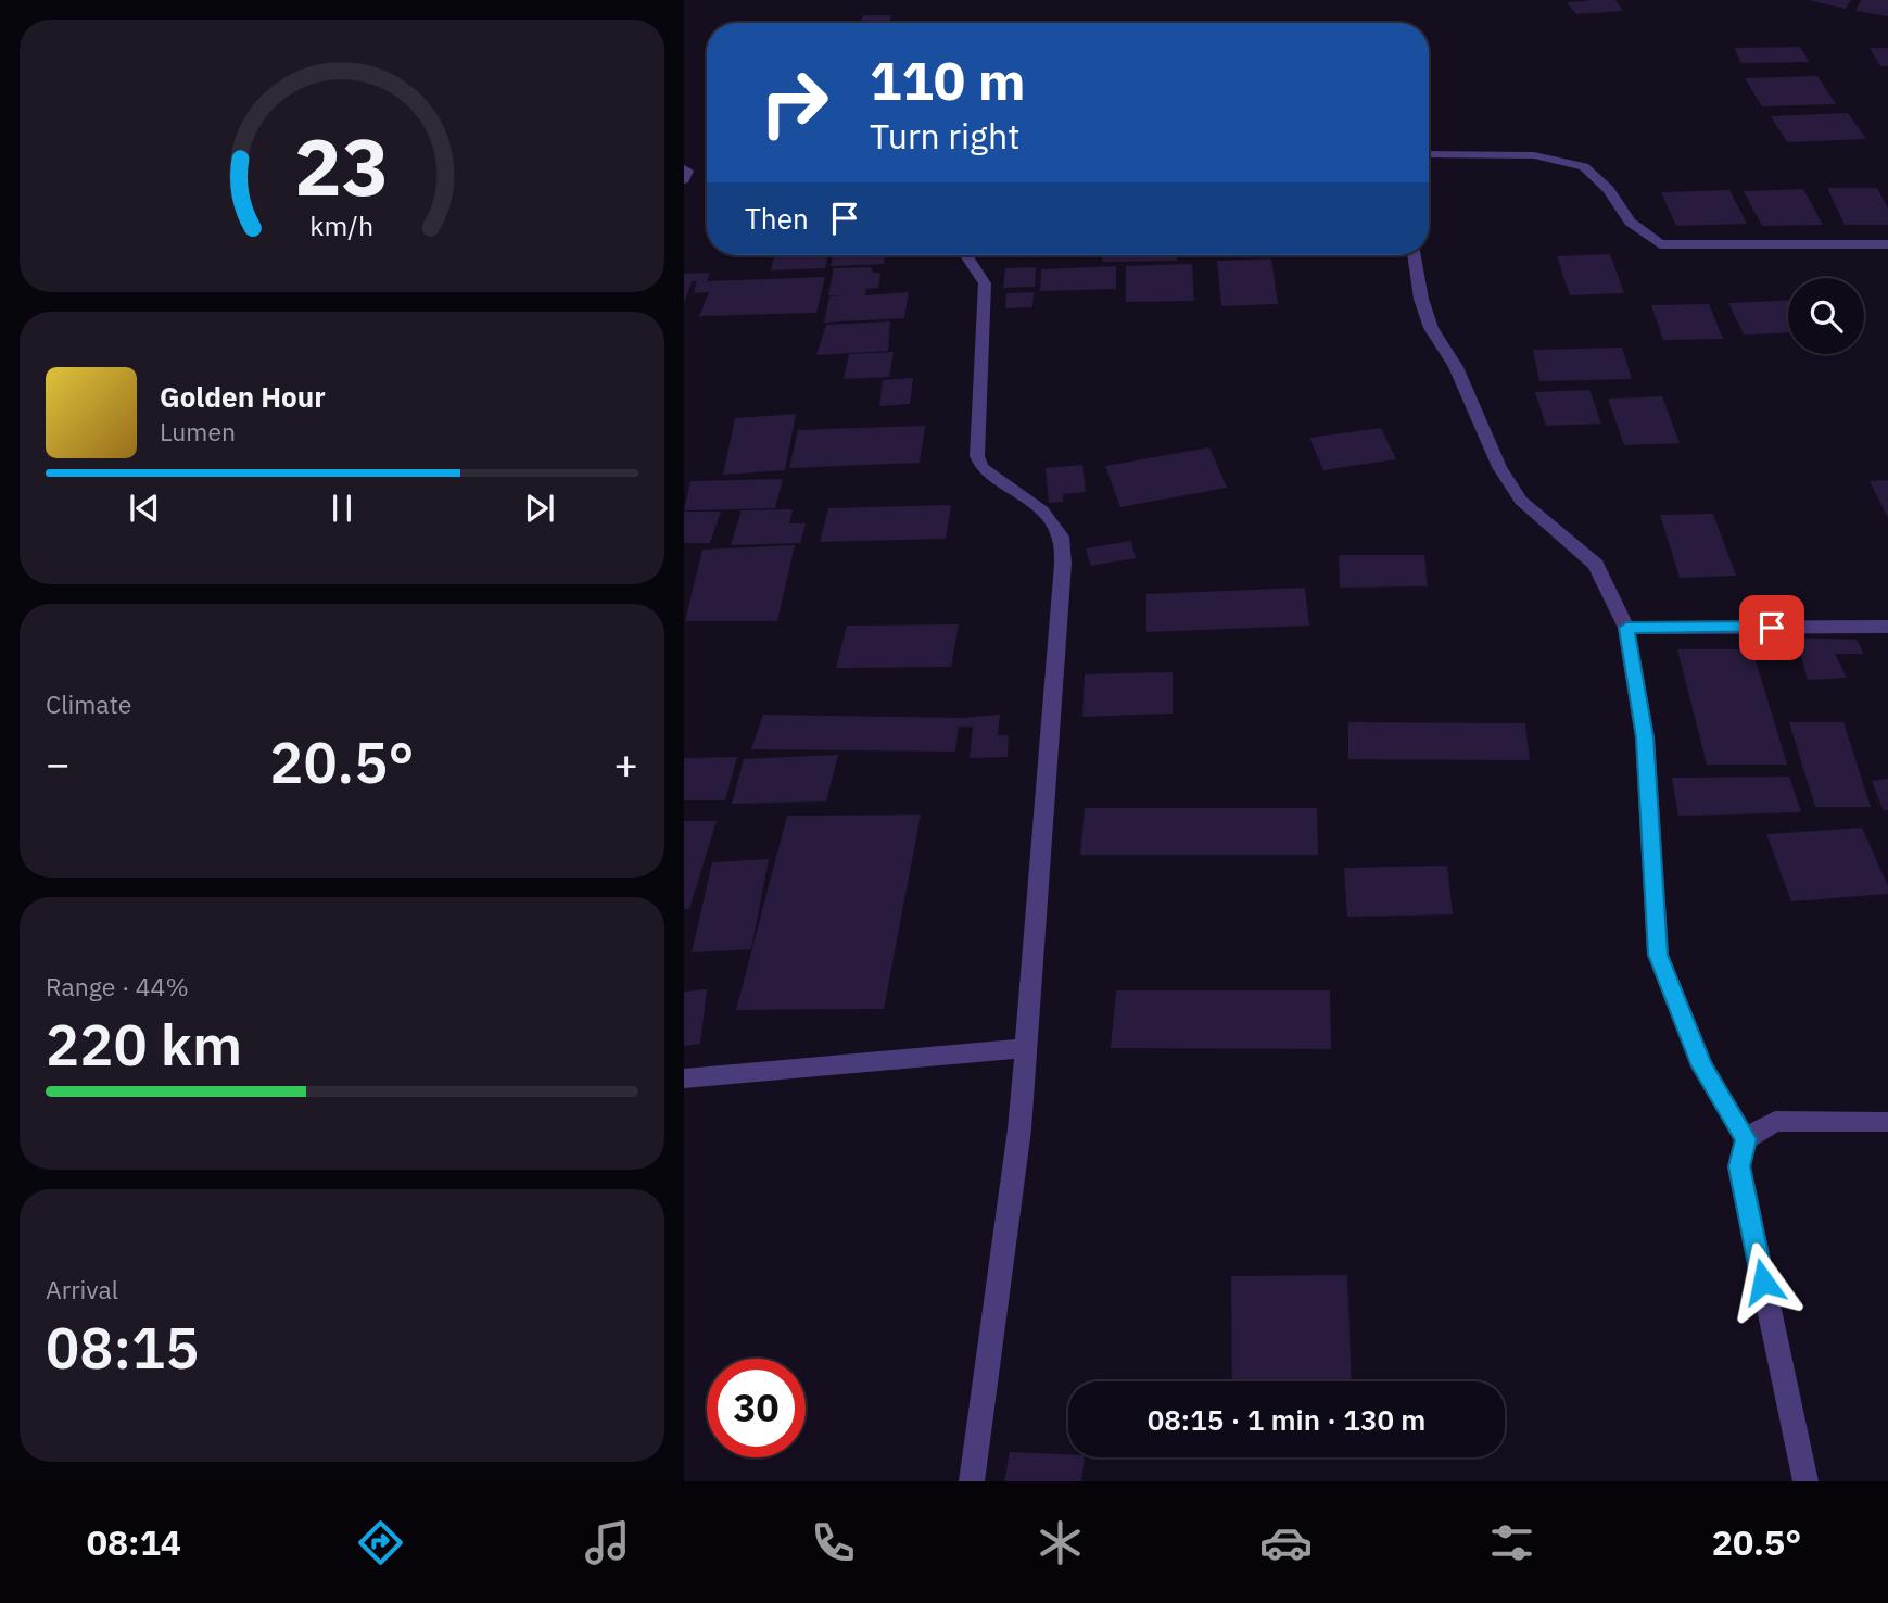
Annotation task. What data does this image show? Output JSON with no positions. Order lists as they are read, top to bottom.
{
  "page": {
    "turn": ["110 m", "Turn right"],
    "then": "Then",
    "song": ["Golden Hour", "Lumen"],
    "tile": [
      "Climate",
      ["Range · 44%", "220 km"],
      ["Arrival", "08:15"]
    ],
    "heat": ["−", "20.5°", "+"],
    "limit": "30",
    "trip": "08:15 · 1 min · 130 m",
    "tabs": ["08:14", "20.5°"],
    "gauge": ["23", "km/h"]
  }
}
